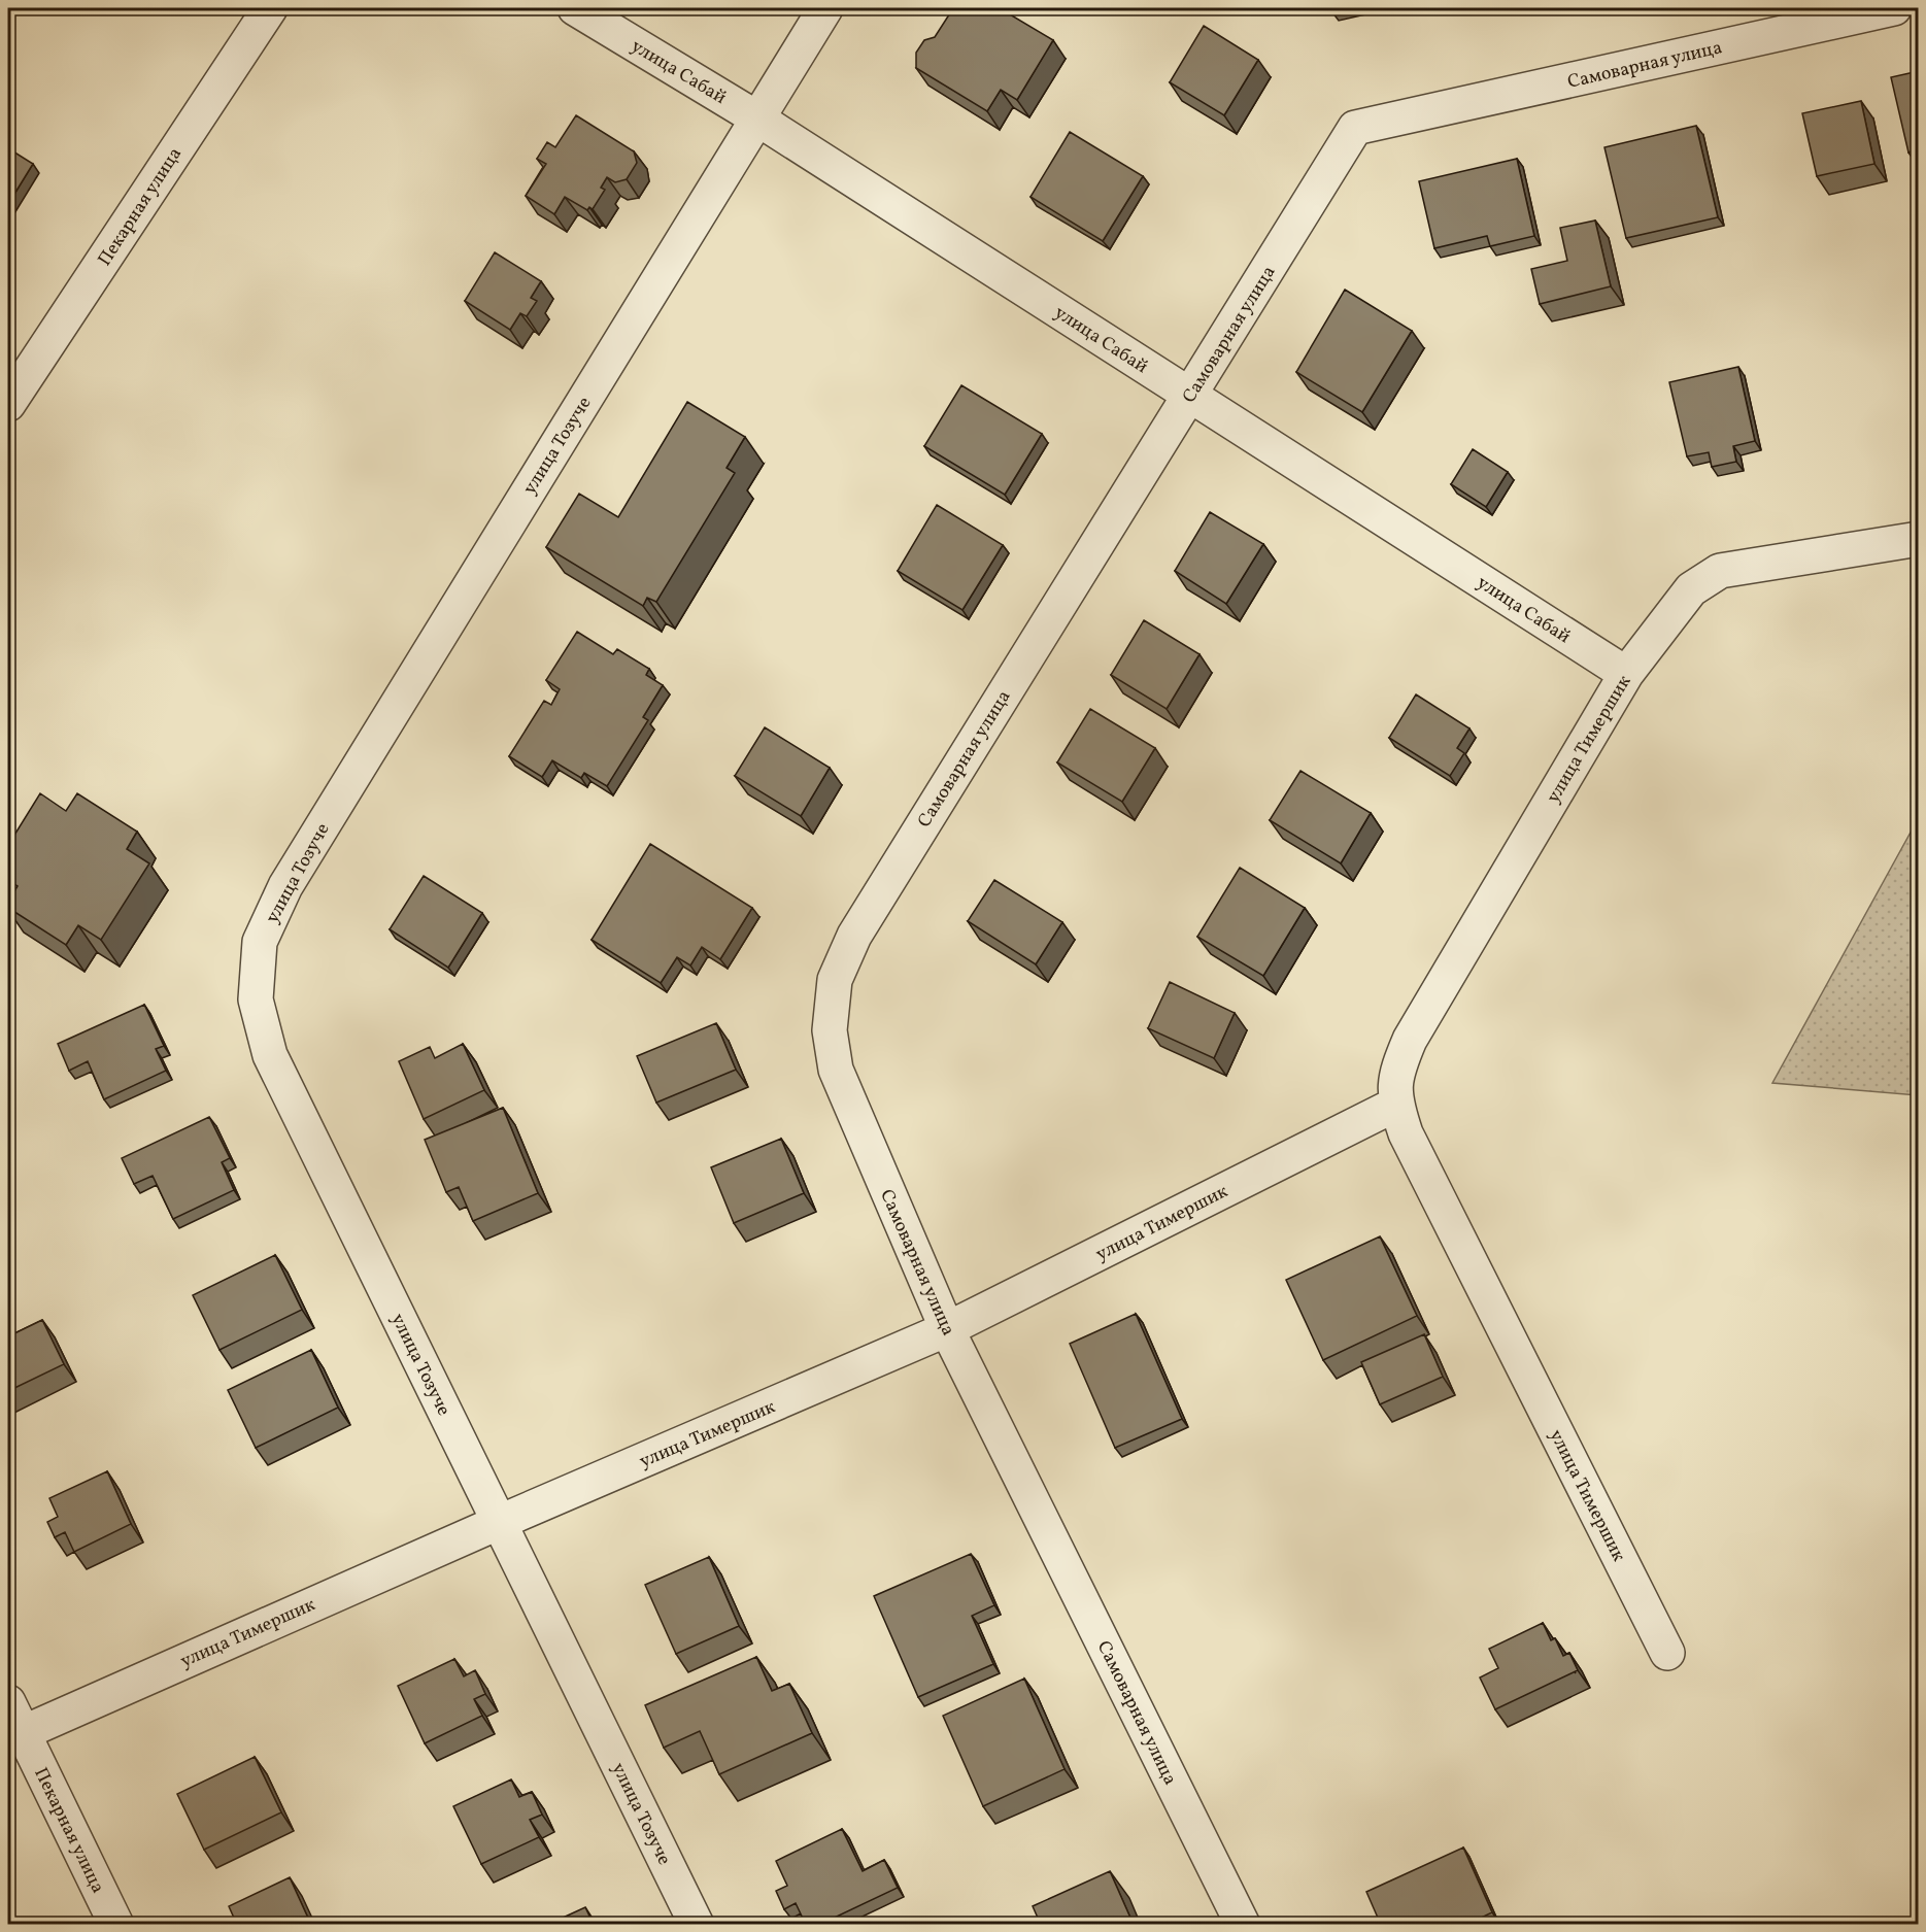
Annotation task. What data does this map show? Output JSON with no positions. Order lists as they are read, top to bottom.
{
  "streets": {
    "street": [
      "Самоварная улица",
      "улица Сабай",
      "Пекарная улица",
      "улица Тозуче",
      "улица Тимершик"
    ]
  },
  "crossings": [
    ["Самоварная улица", "улица Сабай"],
    ["Самоварная улица", "улица Тимершик"],
    ["улица Сабай", "улица Тозуче"],
    ["улица Сабай", "улица Тимершик"],
    ["Пекарная улица", "улица Тимершик"],
    ["улица Тозуче", "улица Тимершик"]
  ]
}
